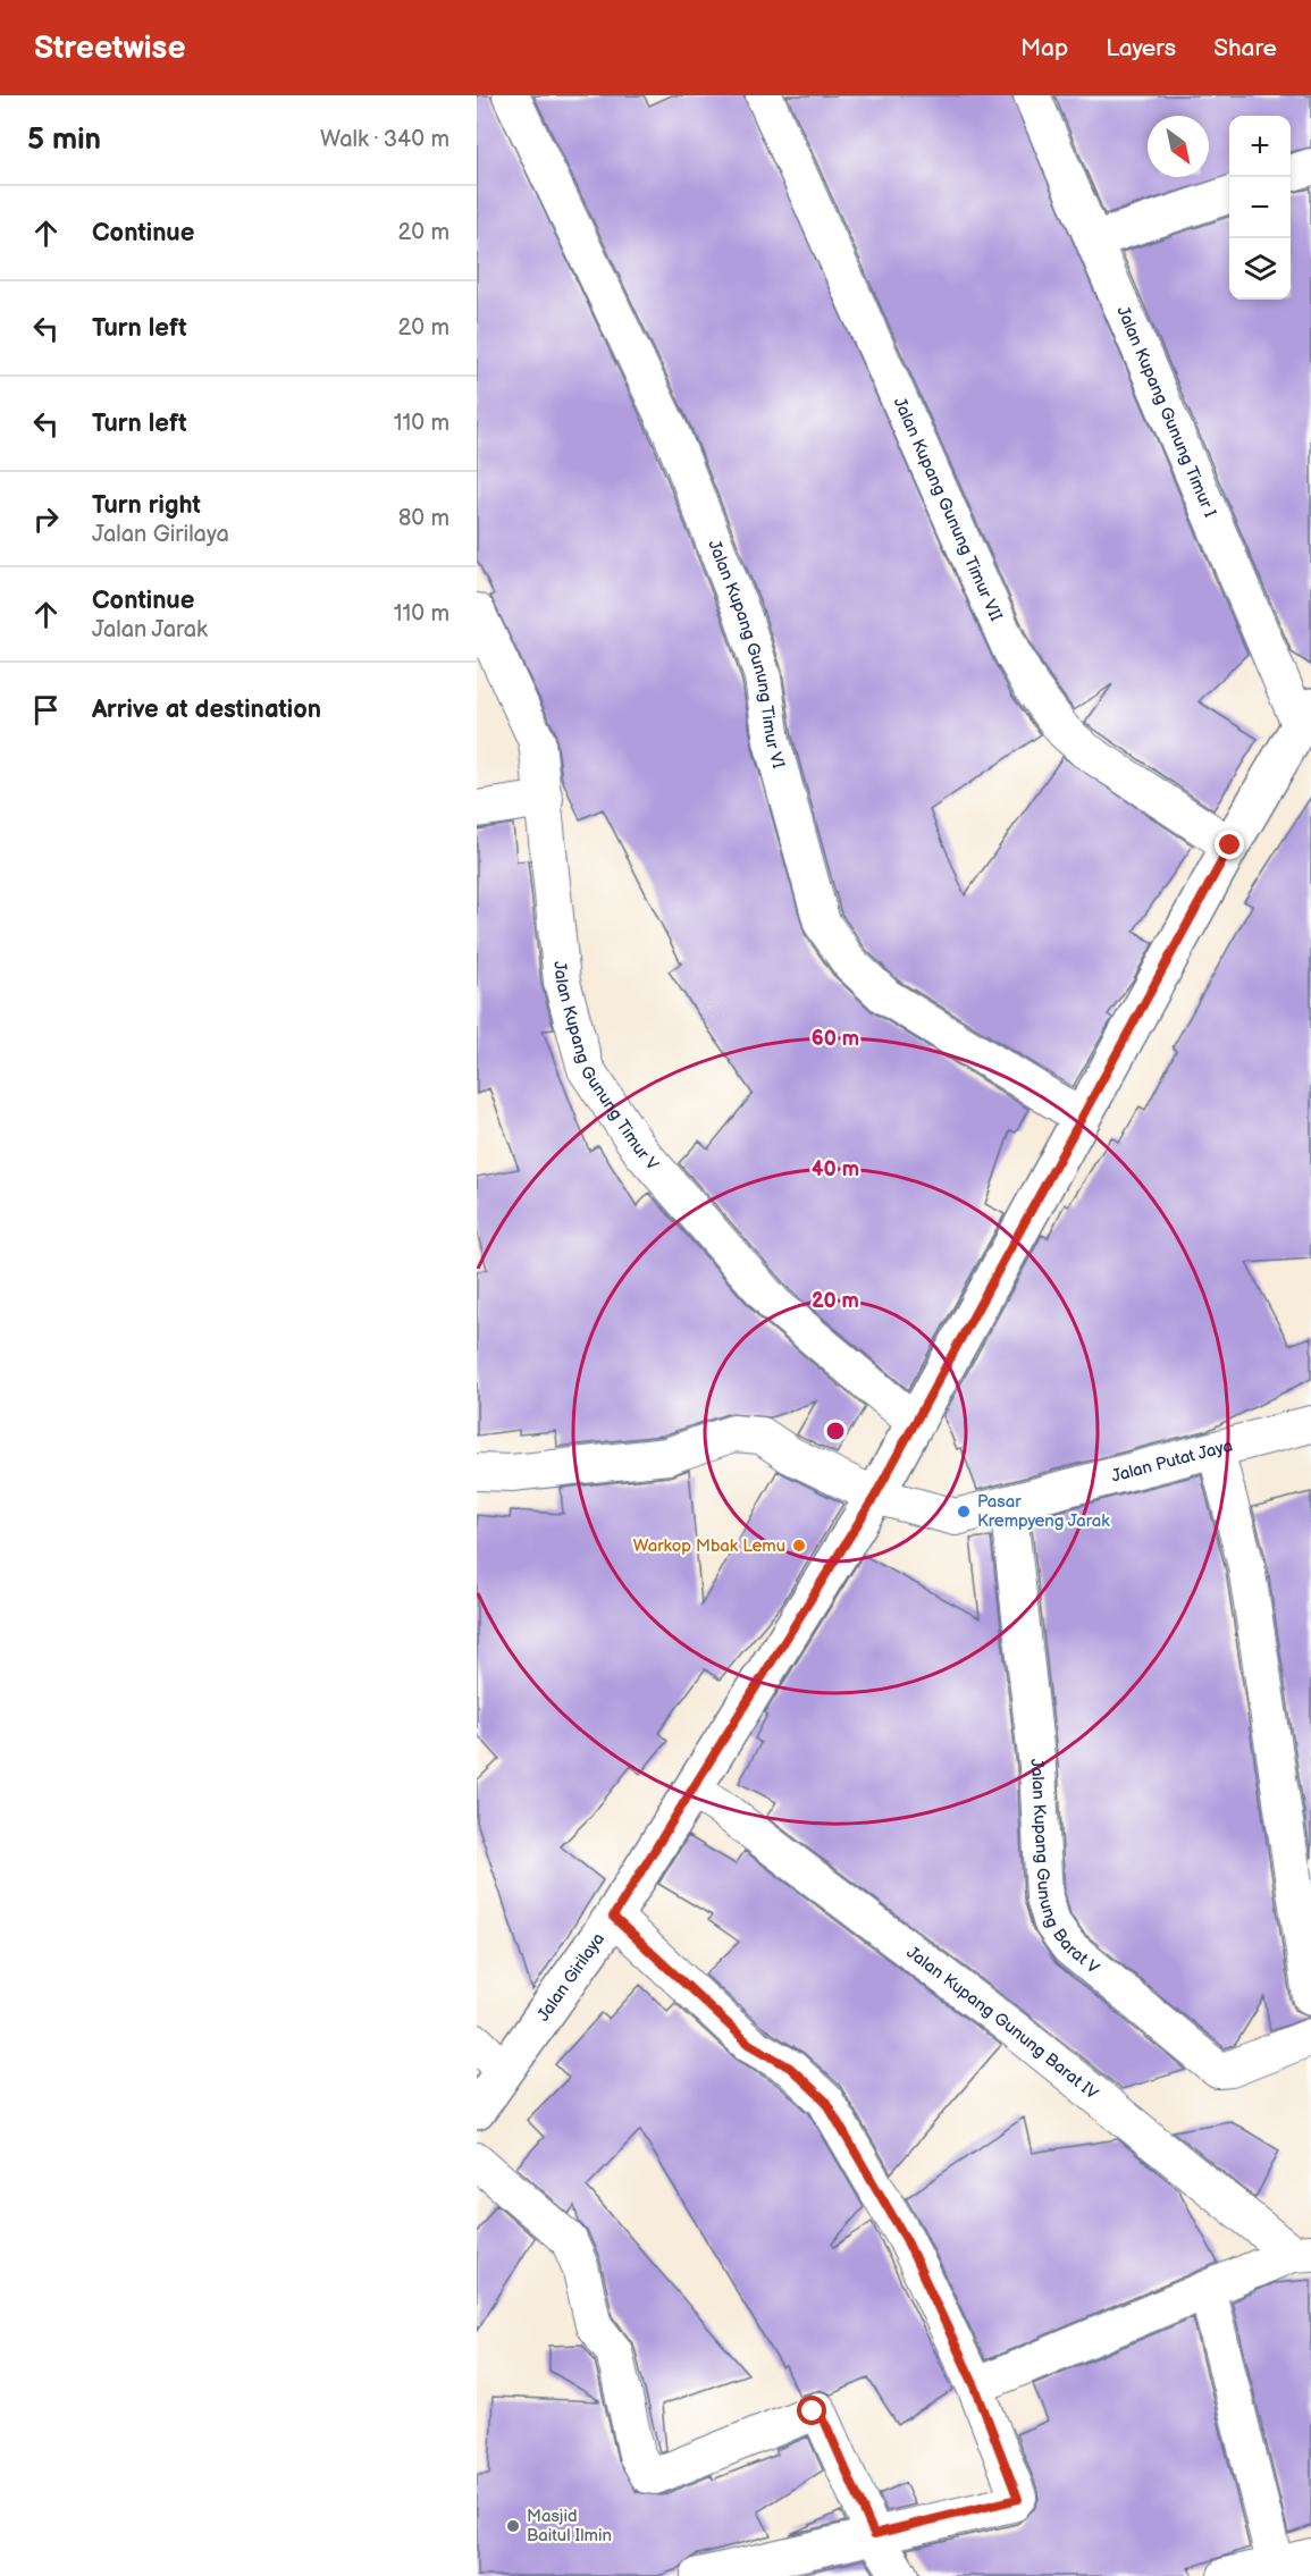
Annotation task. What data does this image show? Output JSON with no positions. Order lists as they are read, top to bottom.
{
  "streets": {
    "street": [
      "Jalan Kupang Gunung Timur I",
      "Jalan Kupang Gunung Timur VII",
      "Jalan Kupang Gunung Timur VI",
      "Jalan Kupang Gunung Timur V",
      "Jalan Putat Jaya",
      "Jalan Kupang Gunung Barat V",
      "Jalan Girilaya",
      "Jalan Kupang Gunung Barat IV"
    ]
  },
  "crossings": [
    ["Jalan Kupang Gunung Timur I", "Jalan Girilaya"],
    ["Jalan Kupang Gunung Timur VII", "Jalan Girilaya"],
    ["Jalan Kupang Gunung Timur VI", "Jalan Girilaya"],
    ["Jalan Kupang Gunung Timur V", "Jalan Girilaya"],
    ["Jalan Putat Jaya", "Jalan Kupang Gunung Barat V"],
    ["Jalan Putat Jaya", "Jalan Girilaya"],
    ["Jalan Girilaya", "Jalan Kupang Gunung Barat IV"]
  ],
  "places": ["Pasar Krempyeng Jarak", "Warkop Mbak Lemu", "Masjid Baitul Ilmin"],
  "north": "bottom right",
  "page": {
    "header": "Streetwise",
    "nav": ["Map", "Layers", "Share"],
    "heading": ["5 min", "Walk · 340 m"],
    "map_buttons": ["+", "−"],
    "list": [
      ["Continue", "20 m"],
      ["Turn left", "20 m"],
      ["Turn left", "110 m"],
      ["Turn right", "Jalan Girilaya", "80 m"],
      ["Continue", "Jalan Jarak", "110 m"],
      "Arrive at destination"
    ]
  },
  "rings": ["60 m", "40 m", "20 m"]
}
